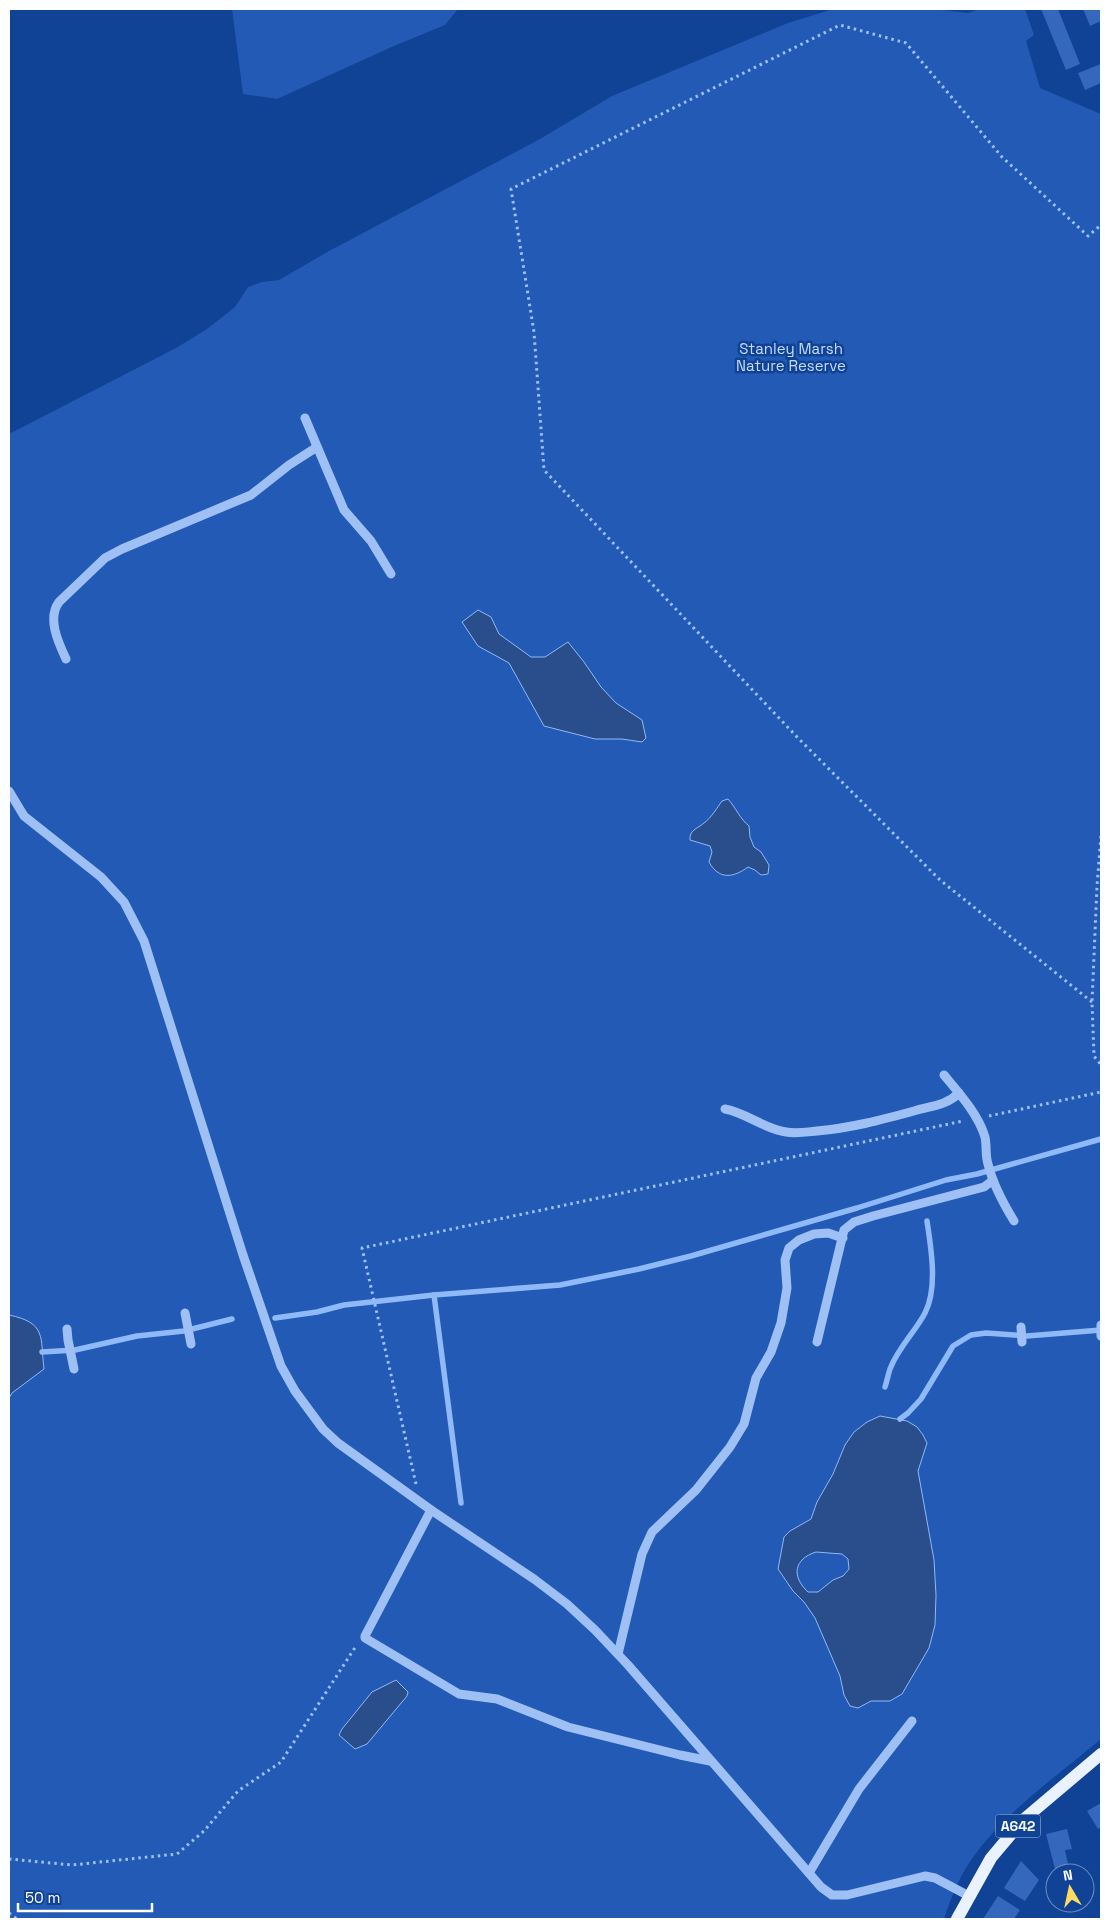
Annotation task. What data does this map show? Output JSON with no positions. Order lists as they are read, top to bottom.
{
  "streets": {
    "main road": ["A642"]
  },
  "parks": ["Stanley Marsh Nature Reserve"],
  "scale_bar": "50 m",
  "north": "top"
}
